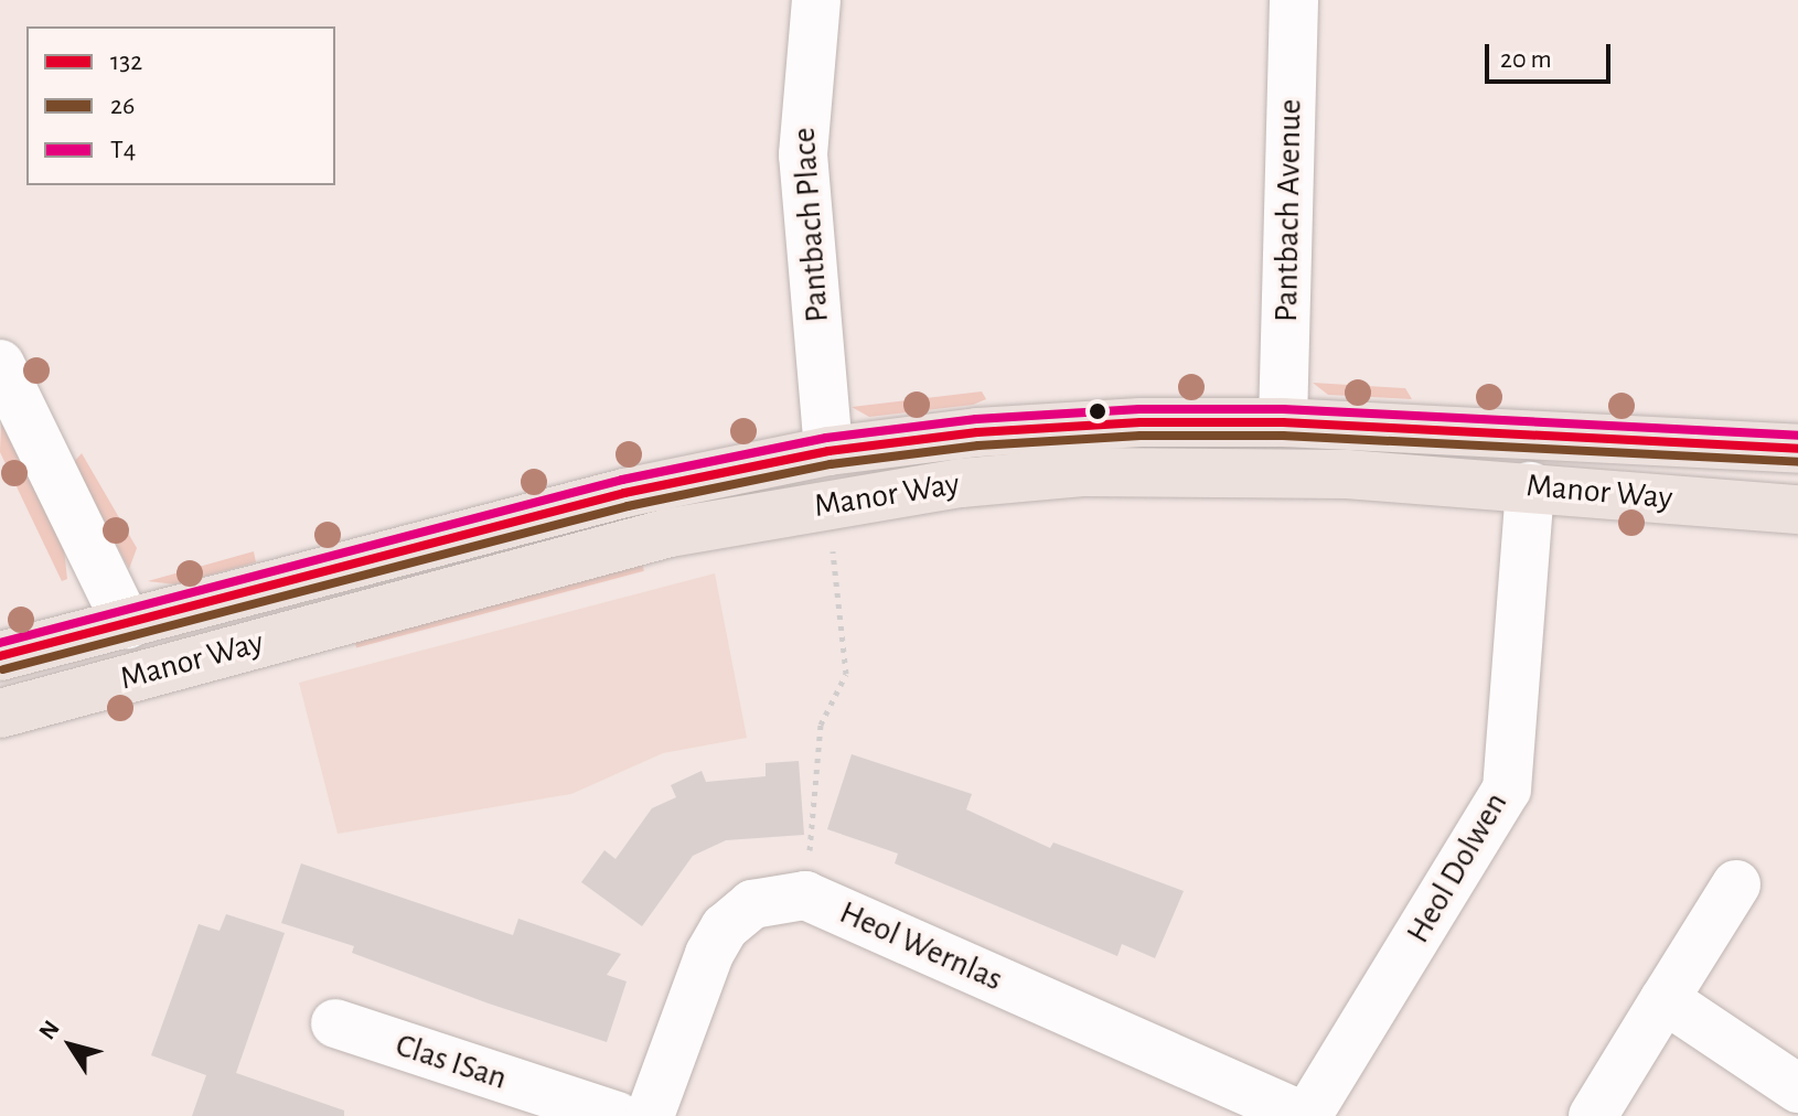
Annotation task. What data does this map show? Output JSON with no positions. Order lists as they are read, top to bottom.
{
  "streets": {
    "highway": ["Manor Way"],
    "street": [
      "Pantbach Avenue",
      "Pantbach Place",
      "Heol Dolwen",
      "Heol Wernlas",
      "Clas ISan"
    ]
  },
  "crossings": [
    ["Pantbach Avenue", "Manor Way"],
    ["Pantbach Place", "Manor Way"],
    ["Manor Way", "Heol Dolwen"],
    ["Heol Dolwen", "Heol Wernlas"]
  ],
  "lines": ["transit line T4", "transit line 132", "transit line 26"],
  "legend": ["132", "26", "T4"],
  "scale_bar": "20 m",
  "north": "top left"
}
